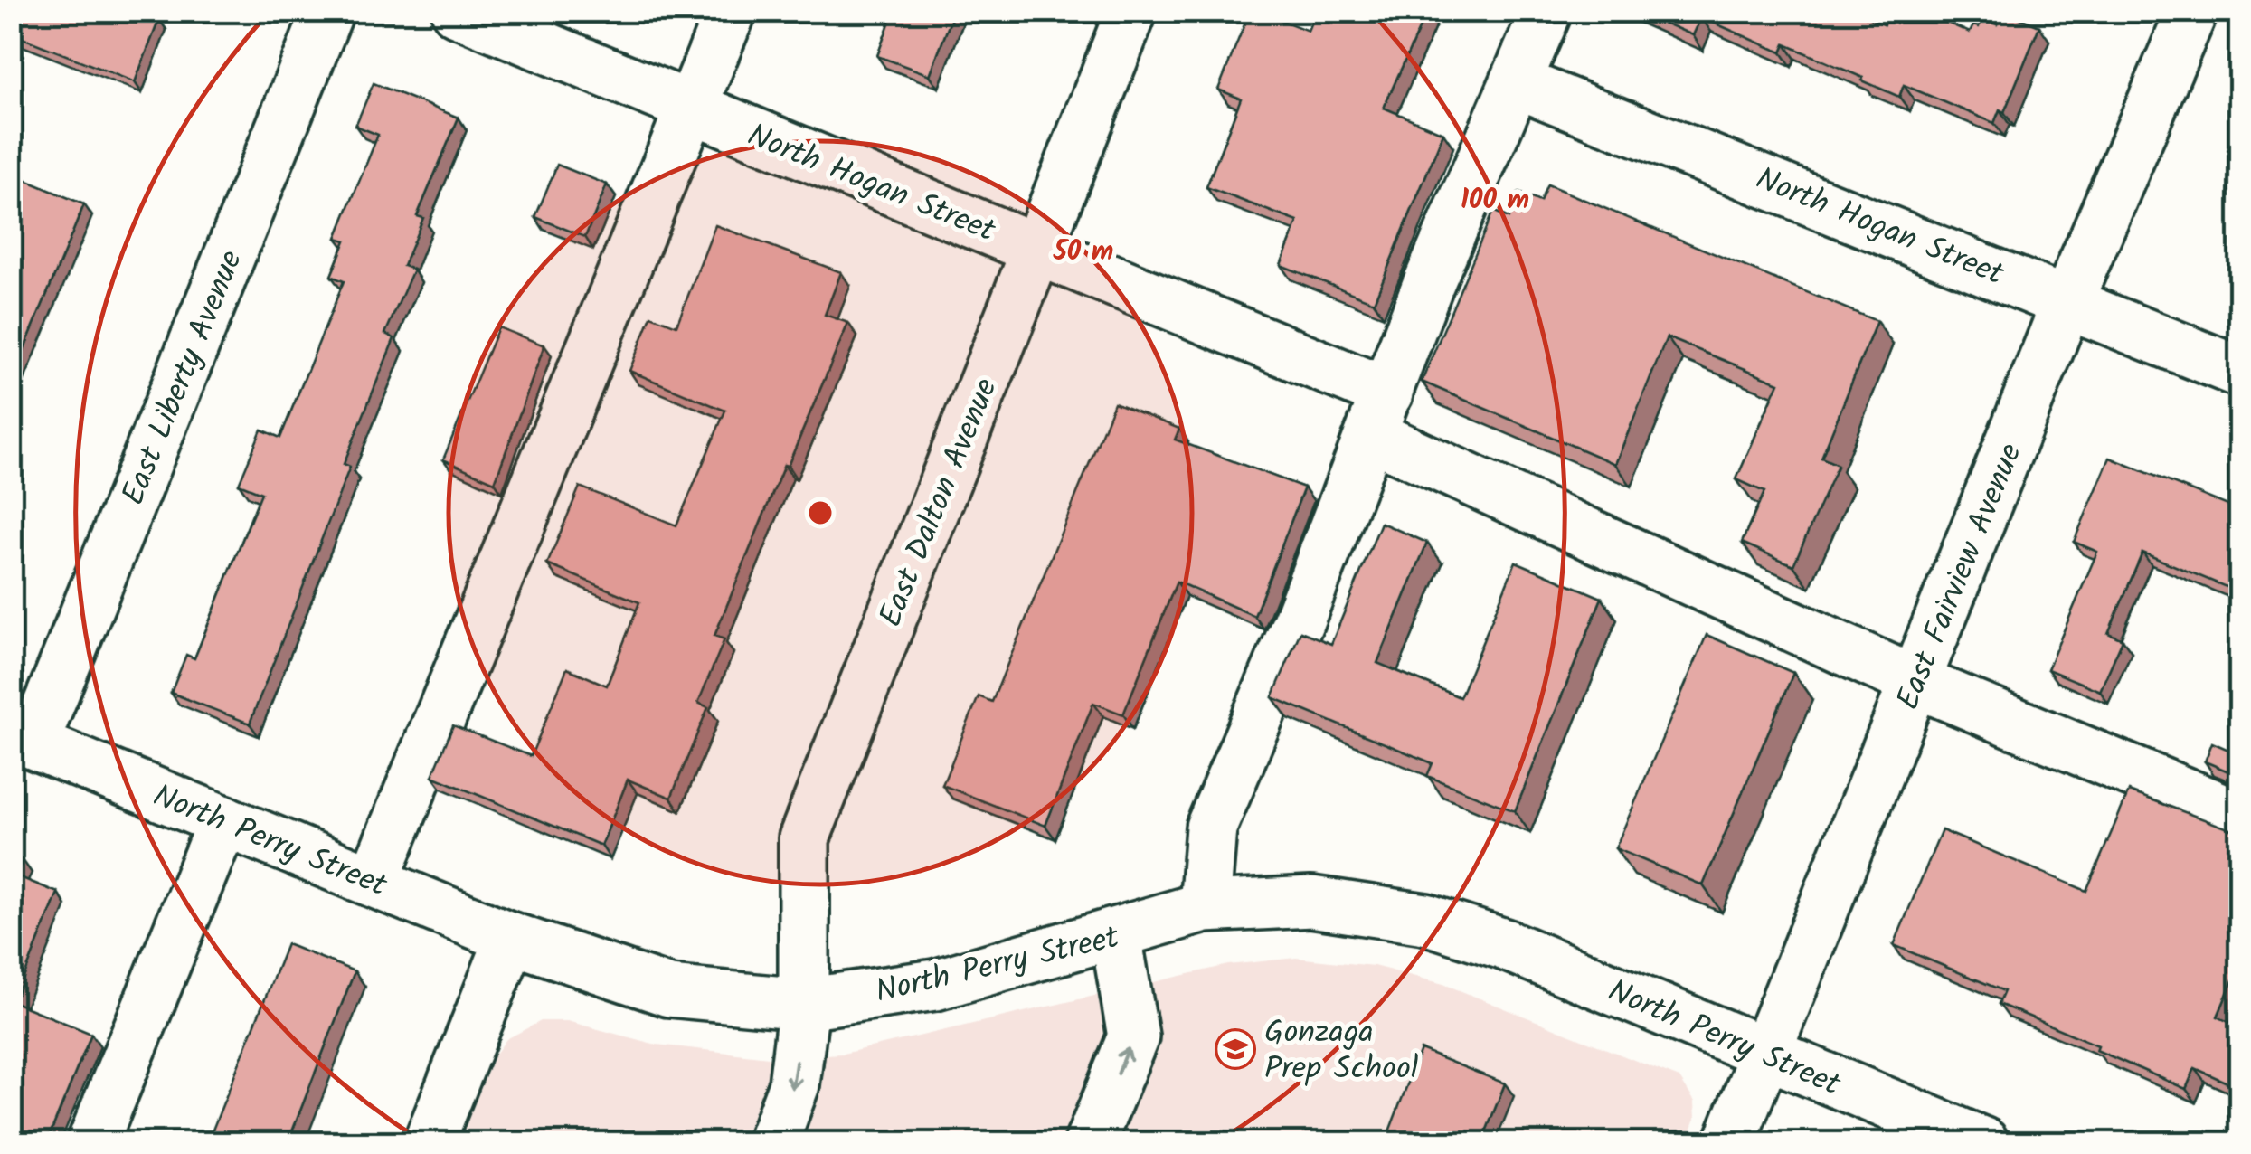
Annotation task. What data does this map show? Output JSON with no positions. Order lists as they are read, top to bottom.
{
  "streets": {
    "street": [
      "North Hogan Street",
      "East Liberty Avenue",
      "East Dalton Avenue",
      "East Fairview Avenue",
      "North Perry Street"
    ]
  },
  "crossings": [
    ["North Hogan Street", "East Dalton Avenue"],
    ["North Hogan Street", "East Fairview Avenue"],
    ["East Liberty Avenue", "North Perry Street"],
    ["East Dalton Avenue", "North Perry Street"],
    ["East Fairview Avenue", "North Perry Street"]
  ],
  "places": {
    "school or university": ["Gonzaga Prep School"]
  },
  "rings": ["100 m", "50 m"]
}
